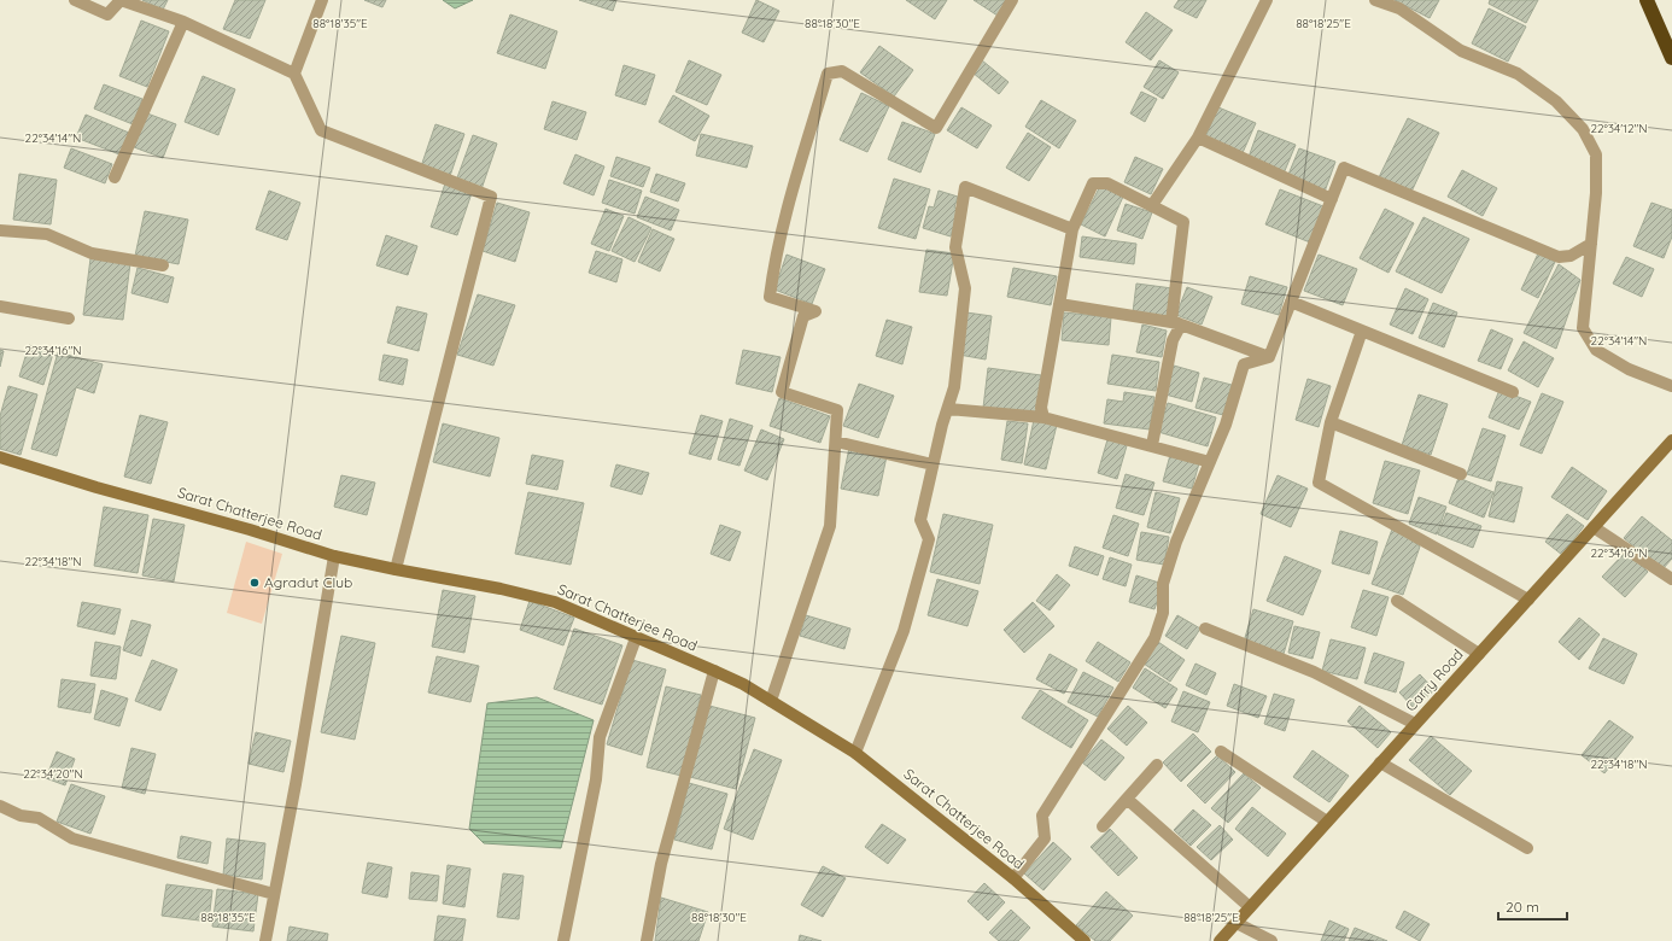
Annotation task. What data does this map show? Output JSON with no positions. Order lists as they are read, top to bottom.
{
  "streets": {
    "street": ["Sarat Chatterjee Road", "Carry Road"]
  },
  "places": ["Agradut Club"],
  "scale_bar": "20 m",
  "coordinates": [
    "88°18'35\"E",
    "88°18'30\"E",
    "88°18'25\"E",
    "22°34'12\"N",
    "22°34'14\"N",
    "22°34'16\"N",
    "22°34'18\"N",
    "22°34'20\"N"
  ]
}
